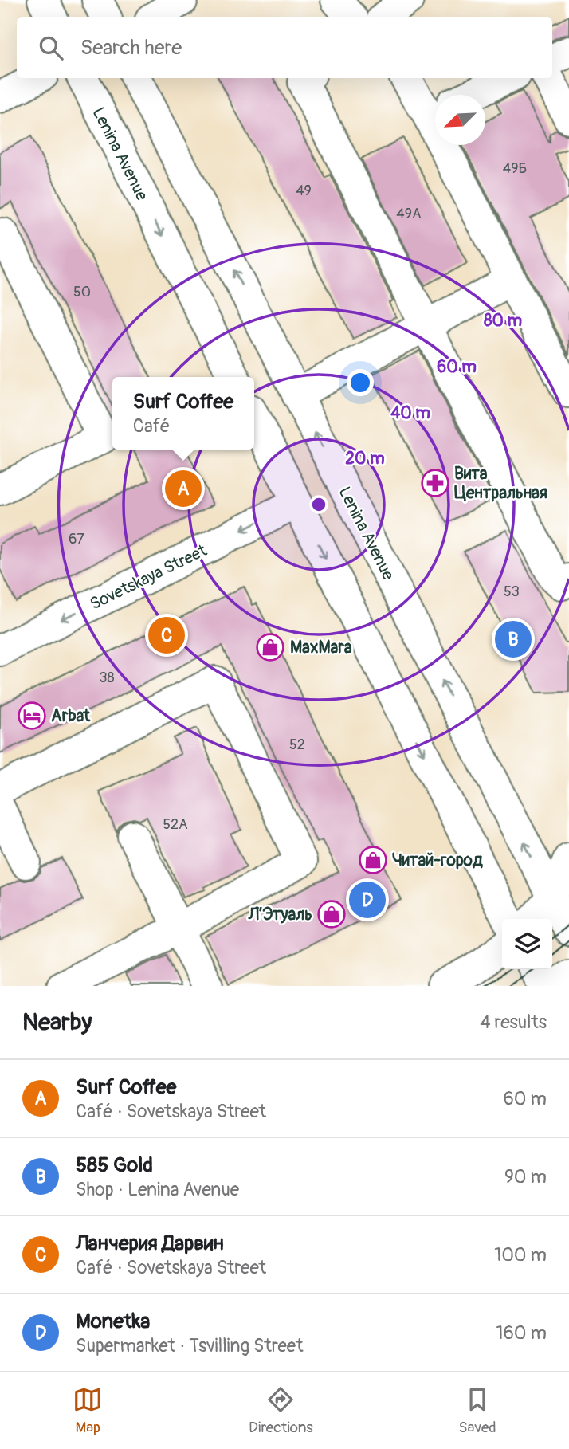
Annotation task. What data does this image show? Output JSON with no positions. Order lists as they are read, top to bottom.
{
  "streets": {
    "main road": ["Lenina Avenue", "Sovetskaya Street"]
  },
  "one_way": ["Sovetskaya Street"],
  "places": {
    "pharmacy": ["Вита Центральная"],
    "shop": ["MaxMara", "Читай-город", "Л’Этуаль"],
    "hotel": ["Arbat"]
  },
  "house_numbers": [
    "49Б",
    "49",
    "49А",
    "50",
    "67",
    "53",
    "38",
    "52",
    "52А"
  ],
  "north": "bottom left",
  "page": {
    "search": "Search here",
    "popup": ["Surf Coffee", "Café"],
    "pins": [
      "A",
      "C",
      "B",
      "D"
    ],
    "heading": ["Nearby", "4 results"],
    "list": [
      {
        "mark": "A",
        "name": "Surf Coffee",
        "note": "Café · Sovetskaya Street",
        "value": "60 m"
      },
      {
        "mark": "B",
        "name": "585 Gold",
        "note": "Shop · Lenina Avenue",
        "value": "90 m"
      },
      {
        "mark": "C",
        "name": "Ланчерия Дарвин",
        "note": "Café · Sovetskaya Street",
        "value": "100 m"
      },
      {
        "mark": "D",
        "name": "Monetka",
        "note": "Supermarket · Tsvilling Street",
        "value": "160 m"
      }
    ],
    "nav": ["Map", "Directions", "Saved"]
  },
  "rings": [
    "80 m",
    "60 m",
    "40 m",
    "20 m"
  ]
}
